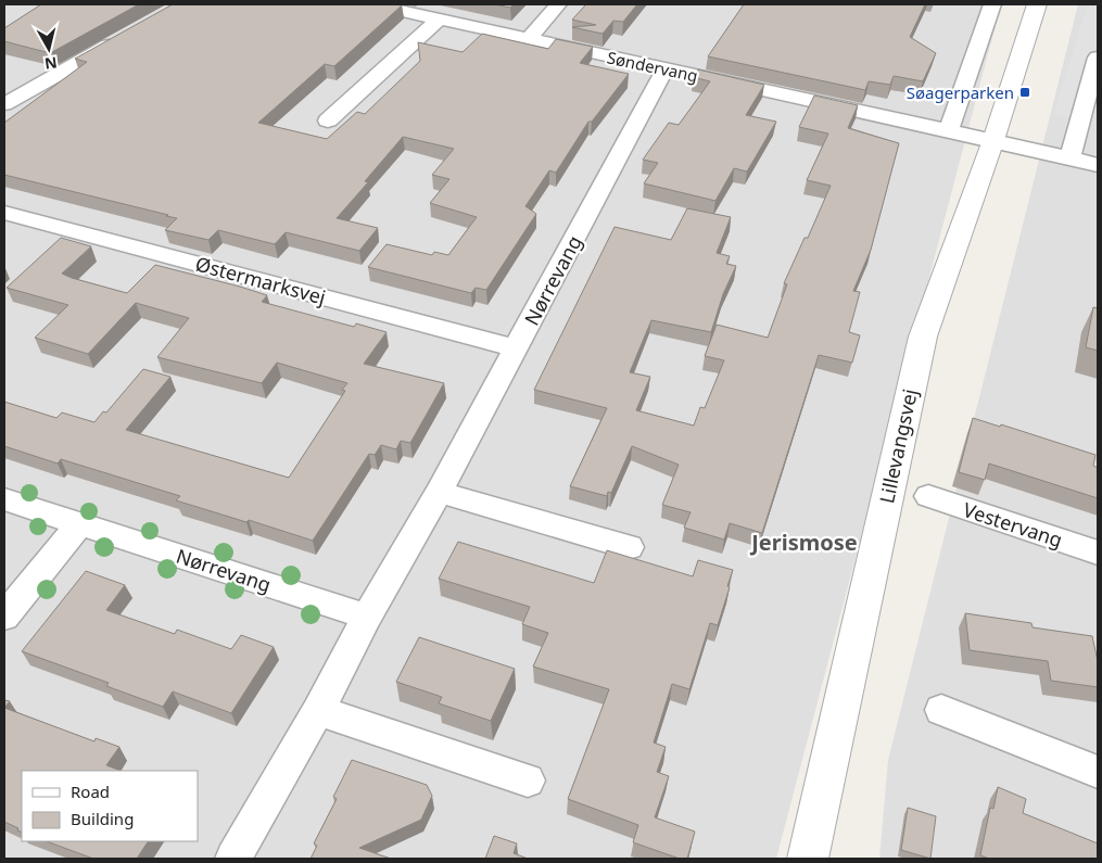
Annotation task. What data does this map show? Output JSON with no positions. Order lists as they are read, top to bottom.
{
  "streets": {
    "street": [
      "Søndervang",
      "Østermarksvej",
      "Nørrevang",
      "Lillevangsvej",
      "Vestervang"
    ]
  },
  "crossings": [
    ["Søndervang", "Nørrevang"],
    ["Søndervang", "Lillevangsvej"],
    ["Østermarksvej", "Nørrevang"]
  ],
  "districts": ["Jerismose"],
  "places": {
    "transit": ["Søagerparken"]
  },
  "legend": ["Road", "Building"],
  "north": "bottom"
}
